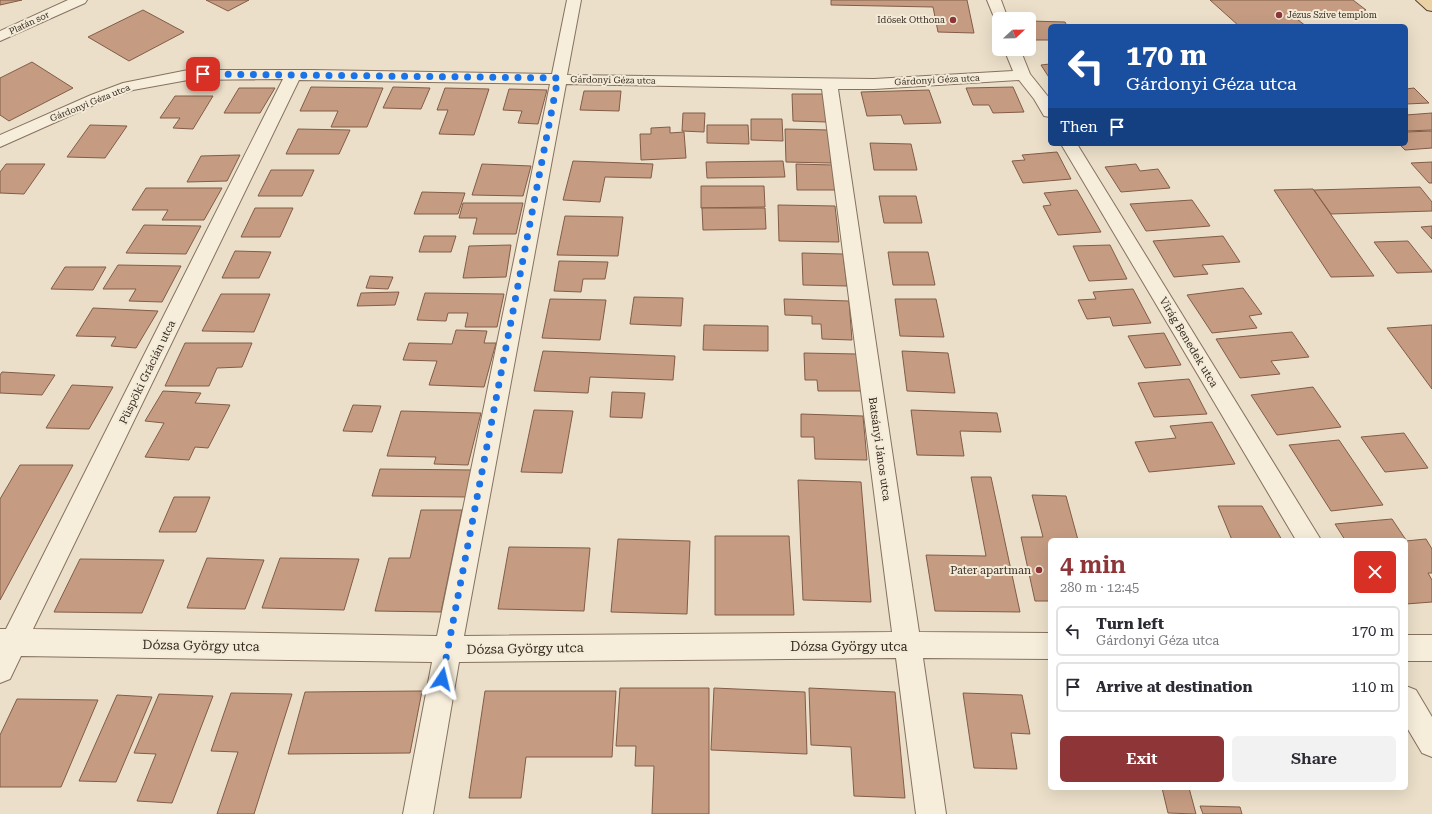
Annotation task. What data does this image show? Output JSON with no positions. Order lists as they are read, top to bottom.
{
  "streets": {
    "street": [
      "Platán sor",
      "Gárdonyi Géza utca",
      "Virág Benedek utca",
      "Püspöki Grácián utca",
      "Batsányi János utca",
      "Dózsa György utca"
    ]
  },
  "crossings": [
    ["Gárdonyi Géza utca", "Püspöki Grácián utca"],
    ["Gárdonyi Géza utca", "Batsányi János utca"],
    ["Püspöki Grácián utca", "Dózsa György utca"],
    ["Batsányi János utca", "Dózsa György utca"]
  ],
  "places": ["Jézus Szíve templom", "Idősek Otthona", "Pater apartman"],
  "north": "right",
  "page": {
    "turn": ["170 m", "Gárdonyi Géza utca"],
    "then": "Then",
    "heading": ["4 min", "280 m · 12:45"],
    "list": [
      {
        "name": "Turn left",
        "note": "Gárdonyi Géza utca",
        "value": "170 m"
      },
      {
        "name": "Arrive at destination",
        "value": "110 m"
      }
    ],
    "buttons": ["Exit", "Share"]
  }
}
